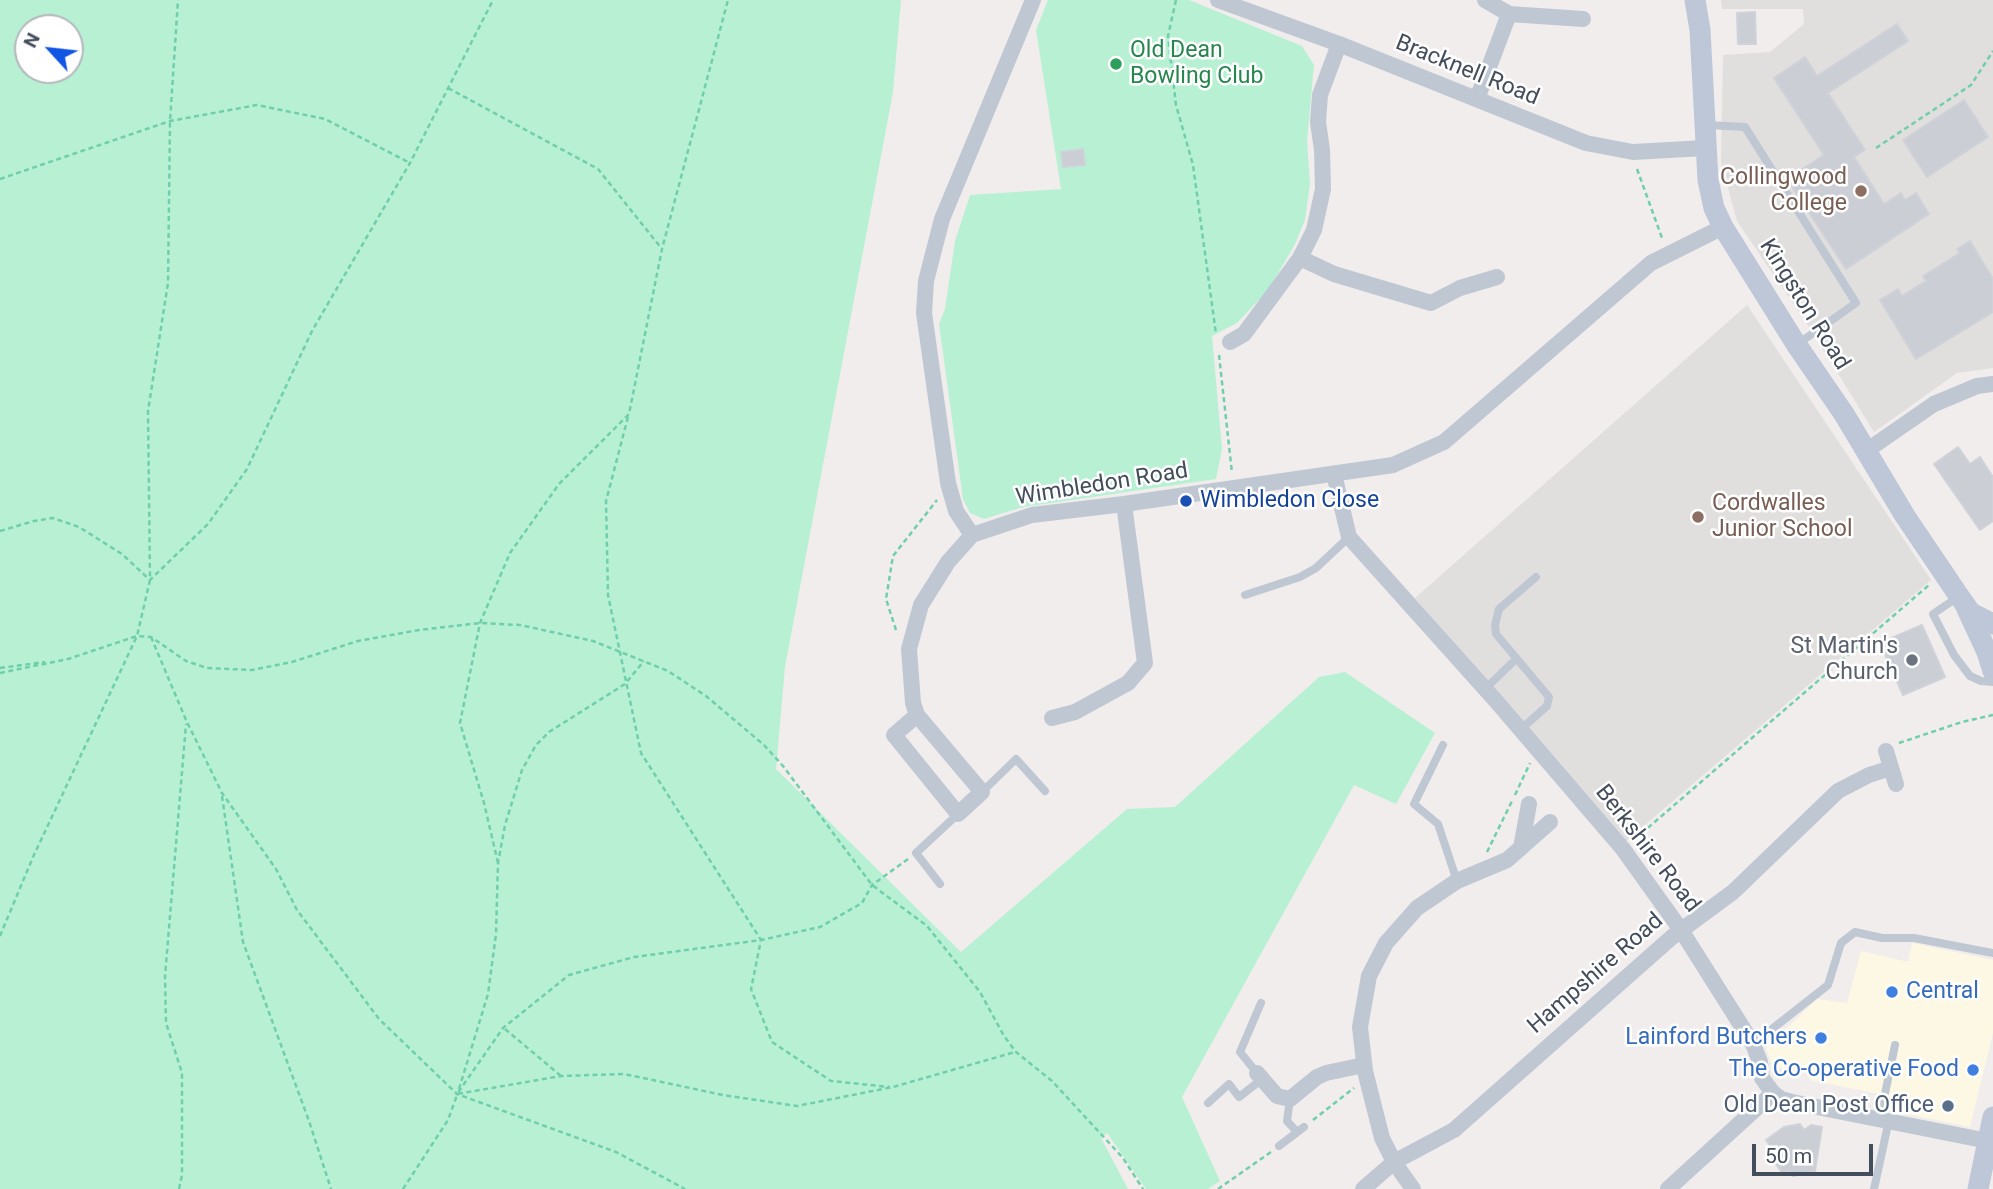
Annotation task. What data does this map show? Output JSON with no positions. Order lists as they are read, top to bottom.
{
  "streets": {
    "street": [
      "Bracknell Road",
      "Kingston Road",
      "Wimbledon Road",
      "Berkshire Road",
      "Hampshire Road"
    ]
  },
  "crossings": [
    ["Bracknell Road", "Kingston Road"],
    ["Kingston Road", "Wimbledon Road"],
    ["Wimbledon Road", "Berkshire Road"],
    ["Berkshire Road", "Hampshire Road"]
  ],
  "places": [
    "Old Dean Bowling Club",
    "Collingwood College",
    "Wimbledon Close",
    "Cordwalles Junior School",
    "St Martin's Church",
    "Central",
    "Lainford Butchers",
    "The Co-operative Food",
    "Old Dean Post Office"
  ],
  "scale_bar": "50 m",
  "north": "top left"
}
